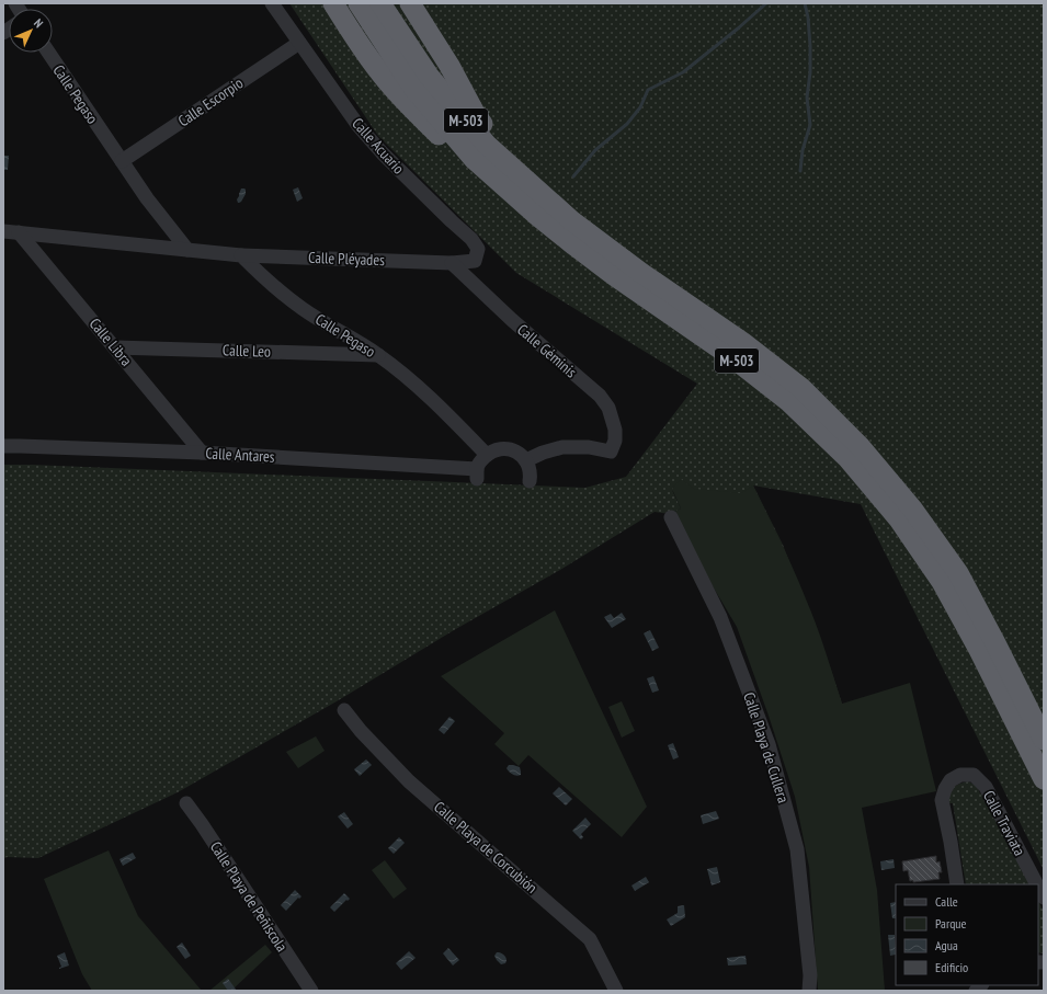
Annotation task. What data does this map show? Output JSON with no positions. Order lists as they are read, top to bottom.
{
  "streets": {
    "highway": ["M-503"],
    "street": [
      "Calle Pegaso",
      "Calle Escorpio",
      "Calle Acuario",
      "Calle Pléyades",
      "Calle Libra",
      "Calle Leo",
      "Calle Géminis",
      "Calle Antares",
      "Calle Playa de Cullera",
      "Calle Traviata",
      "Calle Playa de Corcubión",
      "Calle Playa de Peñíscola"
    ]
  },
  "crossings": [
    ["Calle Pegaso", "Calle Escorpio"],
    ["Calle Pegaso", "Calle Pléyades"],
    ["Calle Pegaso", "Calle Leo"],
    ["Calle Pegaso", "Calle Antares"],
    ["Calle Escorpio", "Calle Acuario"],
    ["Calle Acuario", "Calle Pléyades"],
    ["Calle Acuario", "Calle Géminis"],
    ["Calle Pléyades", "Calle Géminis"],
    ["Calle Libra", "Calle Leo"],
    ["Calle Libra", "Calle Antares"]
  ],
  "legend": [
    "Calle",
    "Parque",
    "Agua",
    "Edificio"
  ],
  "north": "top right"
}
